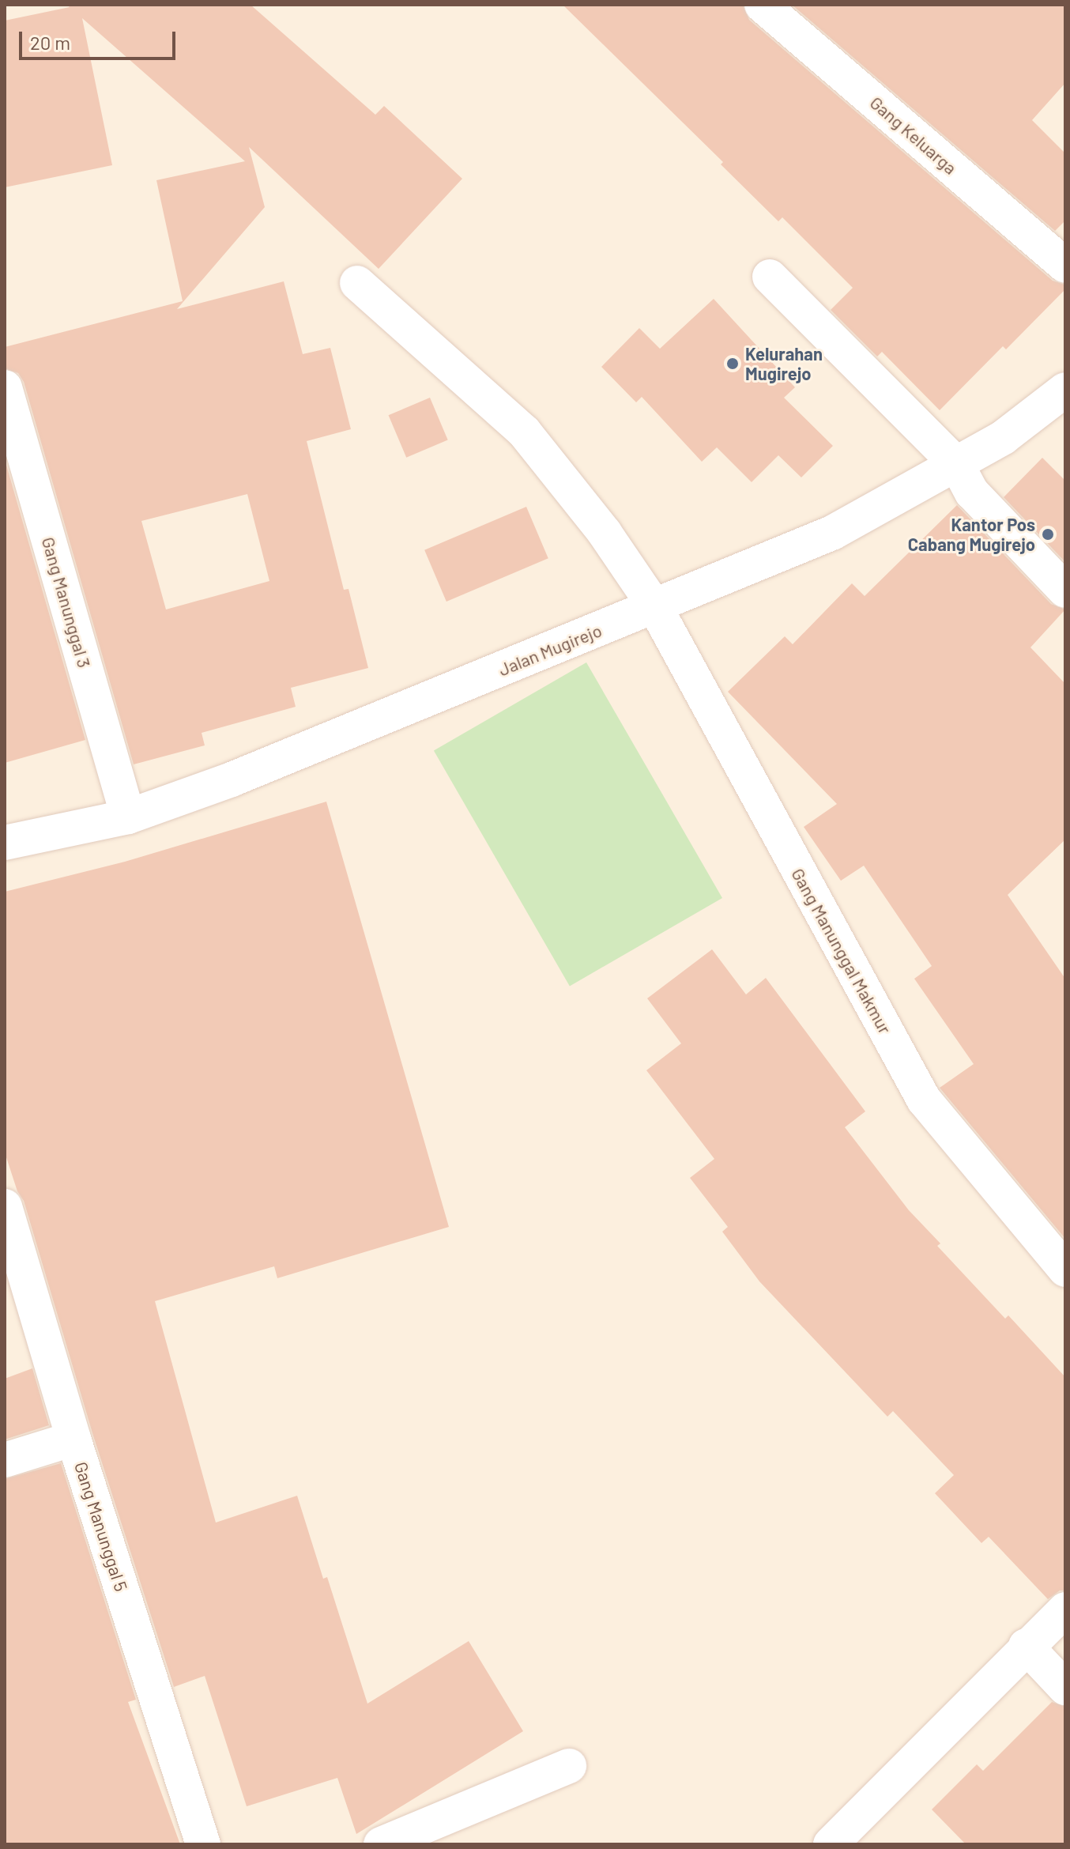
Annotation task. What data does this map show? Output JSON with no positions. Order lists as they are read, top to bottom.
{
  "streets": {
    "street": [
      "Gang Keluarga",
      "Gang Manunggal 3",
      "Jalan Mugirejo",
      "Gang Manunggal Makmur",
      "Gang Manunggal 5"
    ]
  },
  "crossings": [
    ["Gang Manunggal 3", "Jalan Mugirejo"],
    ["Jalan Mugirejo", "Gang Manunggal Makmur"]
  ],
  "places": ["Kelurahan Mugirejo", "Kantor Pos Cabang Mugirejo"],
  "scale_bar": "20 m"
}
